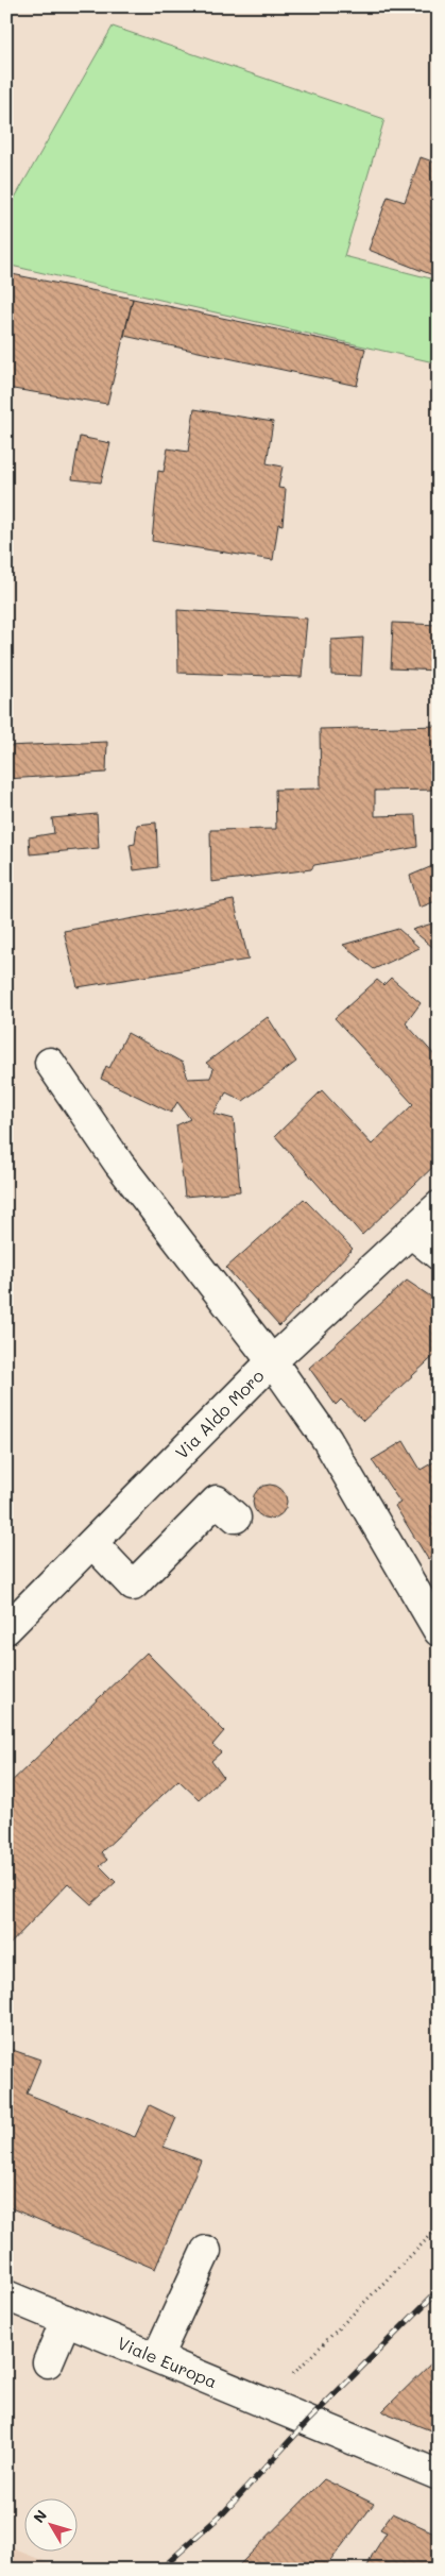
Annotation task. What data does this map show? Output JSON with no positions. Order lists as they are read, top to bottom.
{
  "streets": {
    "street": ["Via Aldo Moro", "Viale Europa"]
  },
  "north": "top left"
}
